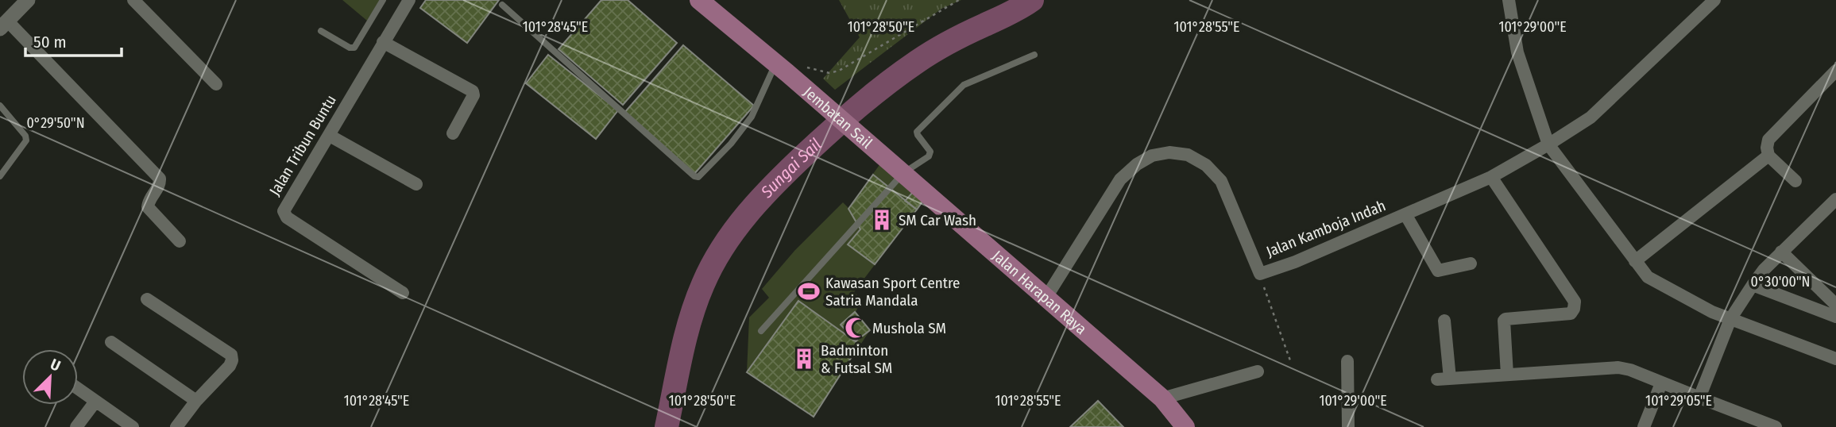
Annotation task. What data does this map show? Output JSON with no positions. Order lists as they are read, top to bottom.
{
  "streets": {
    "main road": ["Jembatan Sail", "Jalan Harapan Raya"],
    "street": ["Jalan Tribun Buntu", "Jalan Kamboja Indah"]
  },
  "crossings": [
    ["Jembatan Sail", "Jalan Harapan Raya"],
    ["Jalan Kamboja Indah", "Jalan Harapan Raya"]
  ],
  "water": ["Sungai Sail"],
  "places": {
    "building": ["SM Car Wash", "Badminton & Futsal SM"],
    "sports": ["Kawasan Sport Centre Satria Mandala"],
    "mosque": ["Mushola SM"]
  },
  "scale_bar": "50 m",
  "north": "top right",
  "coordinates": [
    "101°28'45\"E",
    "101°28'50\"E",
    "101°28'55\"E",
    "101°29'00\"E",
    "0°29'50\"N",
    "0°30'00\"N",
    "101°29'05\"E"
  ]
}
